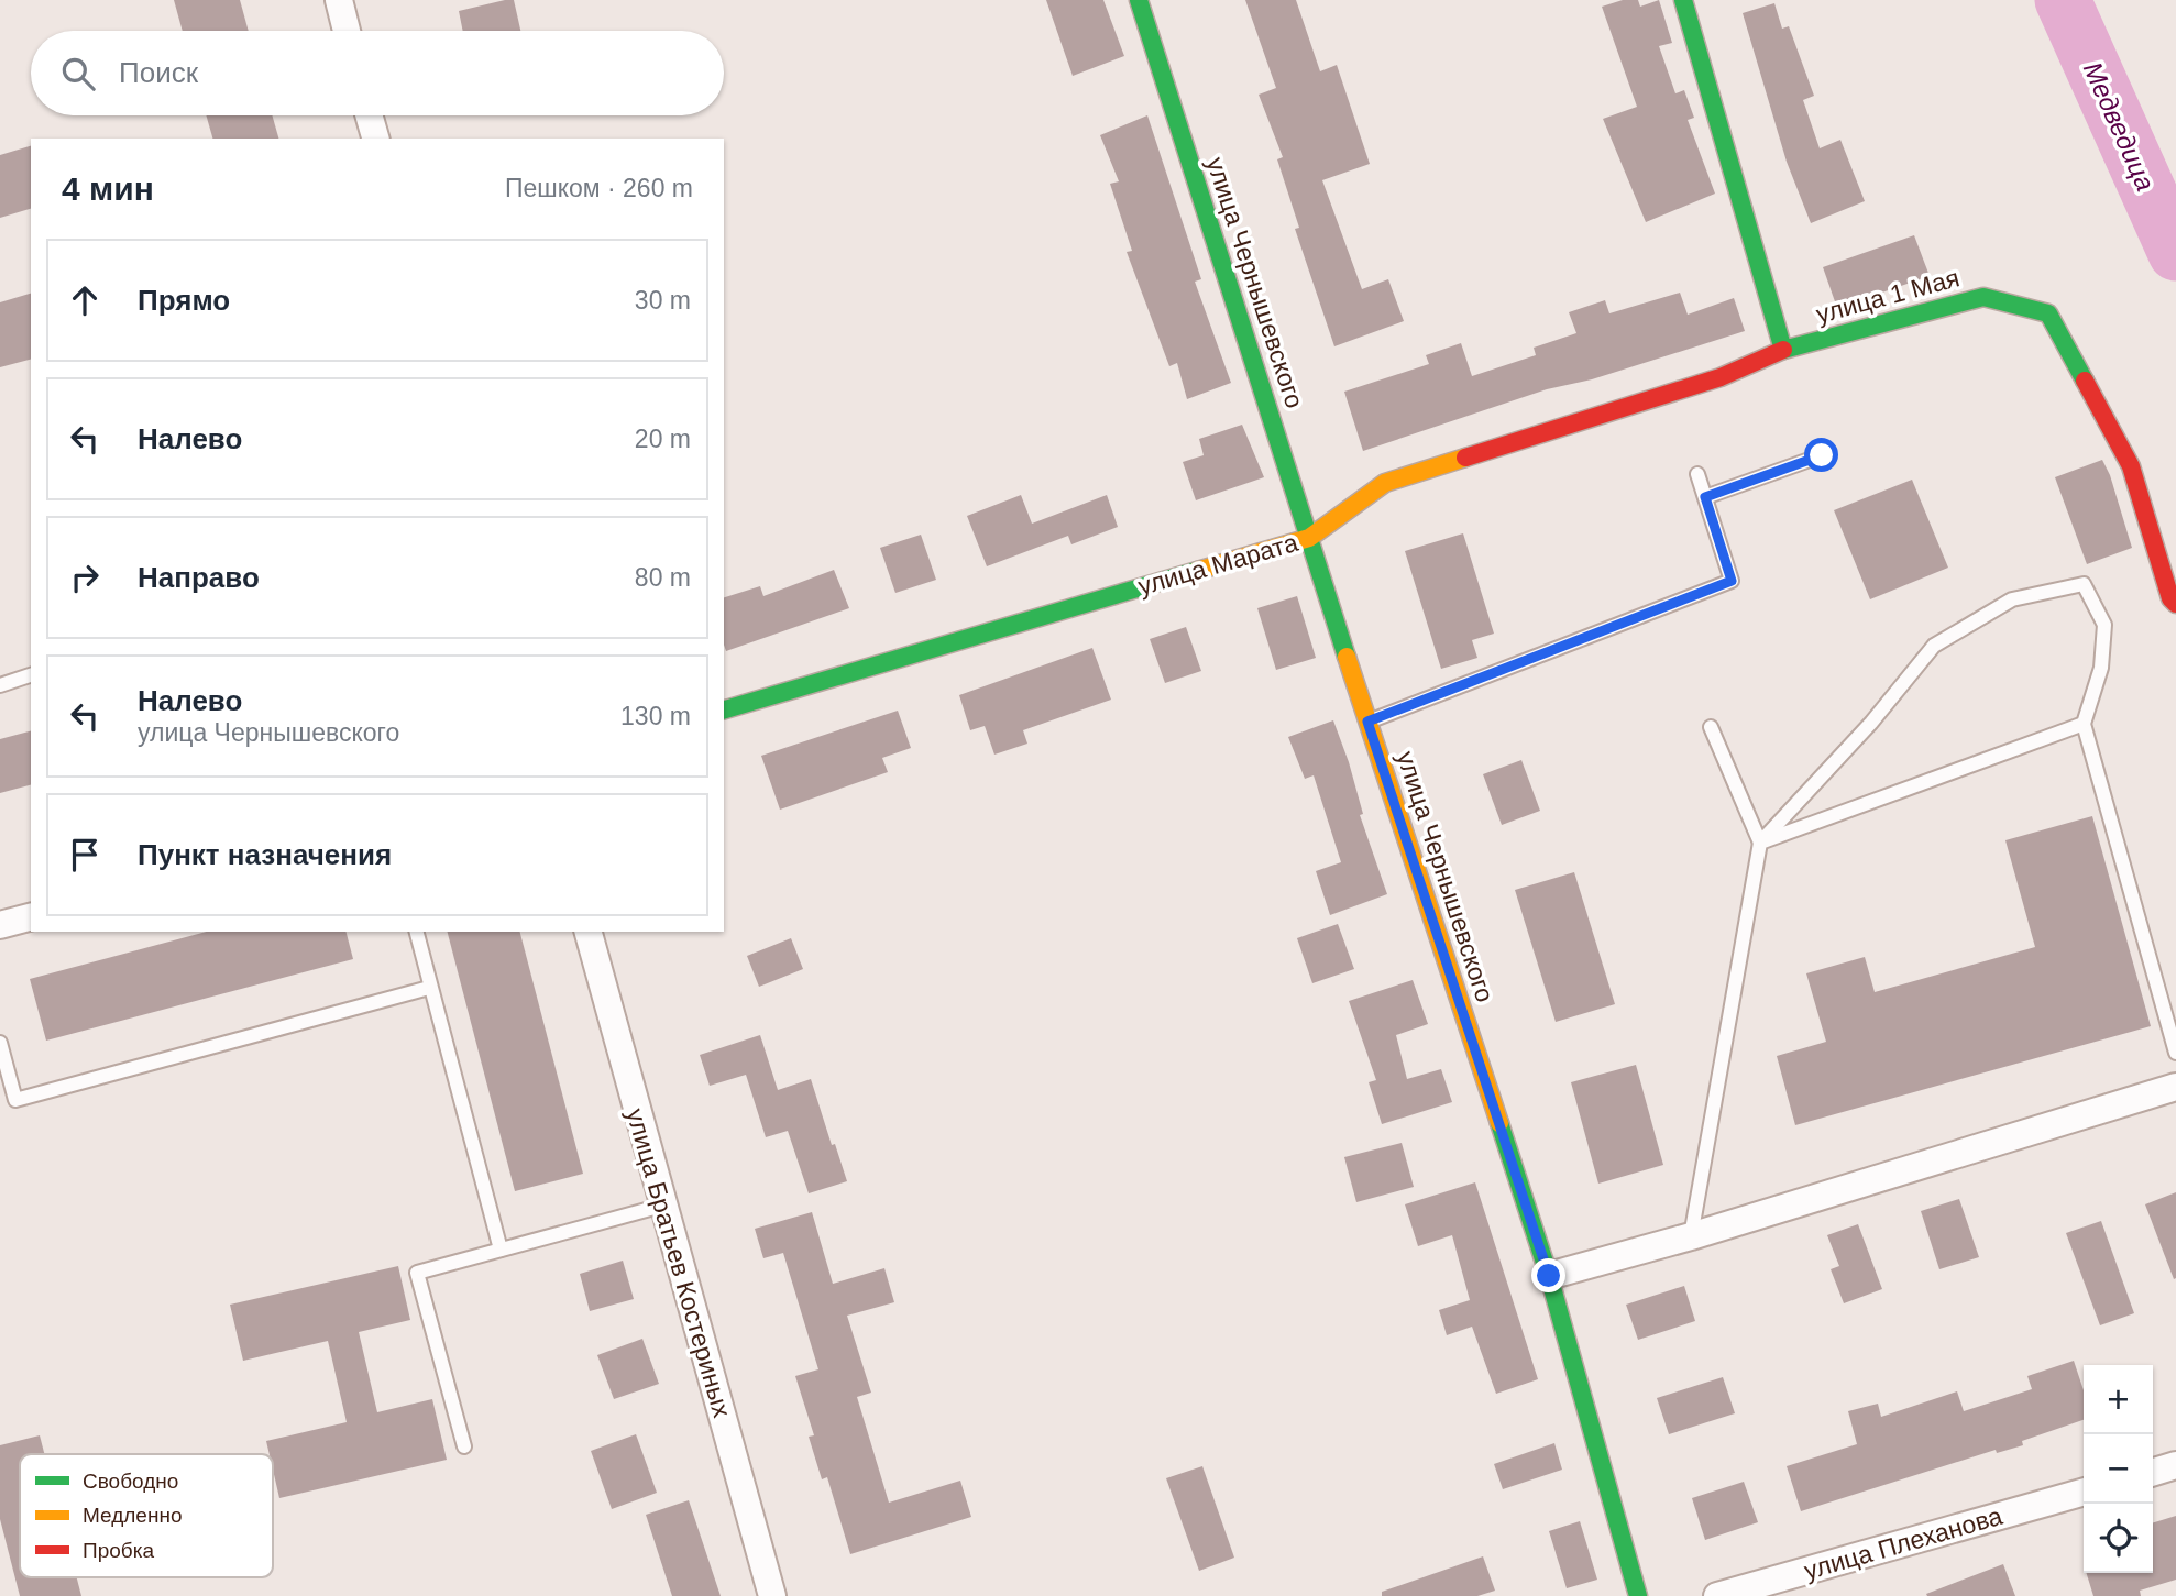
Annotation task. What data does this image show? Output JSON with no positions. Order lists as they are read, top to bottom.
{
  "streets": {
    "street": [
      "улица Чернышевского",
      "улица 1 Мая",
      "улица Марата",
      "улица Братьев Костериных",
      "улица Плеханова"
    ]
  },
  "crossings": [
    ["улица Чернышевского", "улица Марата"],
    ["улица 1 Мая", "улица Марата"]
  ],
  "water": ["Медведица"],
  "legend": ["Свободно", "Медленно", "Пробка"],
  "page": {
    "search": "Поиск",
    "heading": ["4 мин", "Пешком · 260 m"],
    "list": [
      ["Прямо", "30 m"],
      ["Налево", "20 m"],
      ["Направо", "80 m"],
      ["Налево", "улица Чернышевского", "130 m"],
      "Пункт назначения"
    ],
    "map_buttons": ["+", "−"]
  }
}
